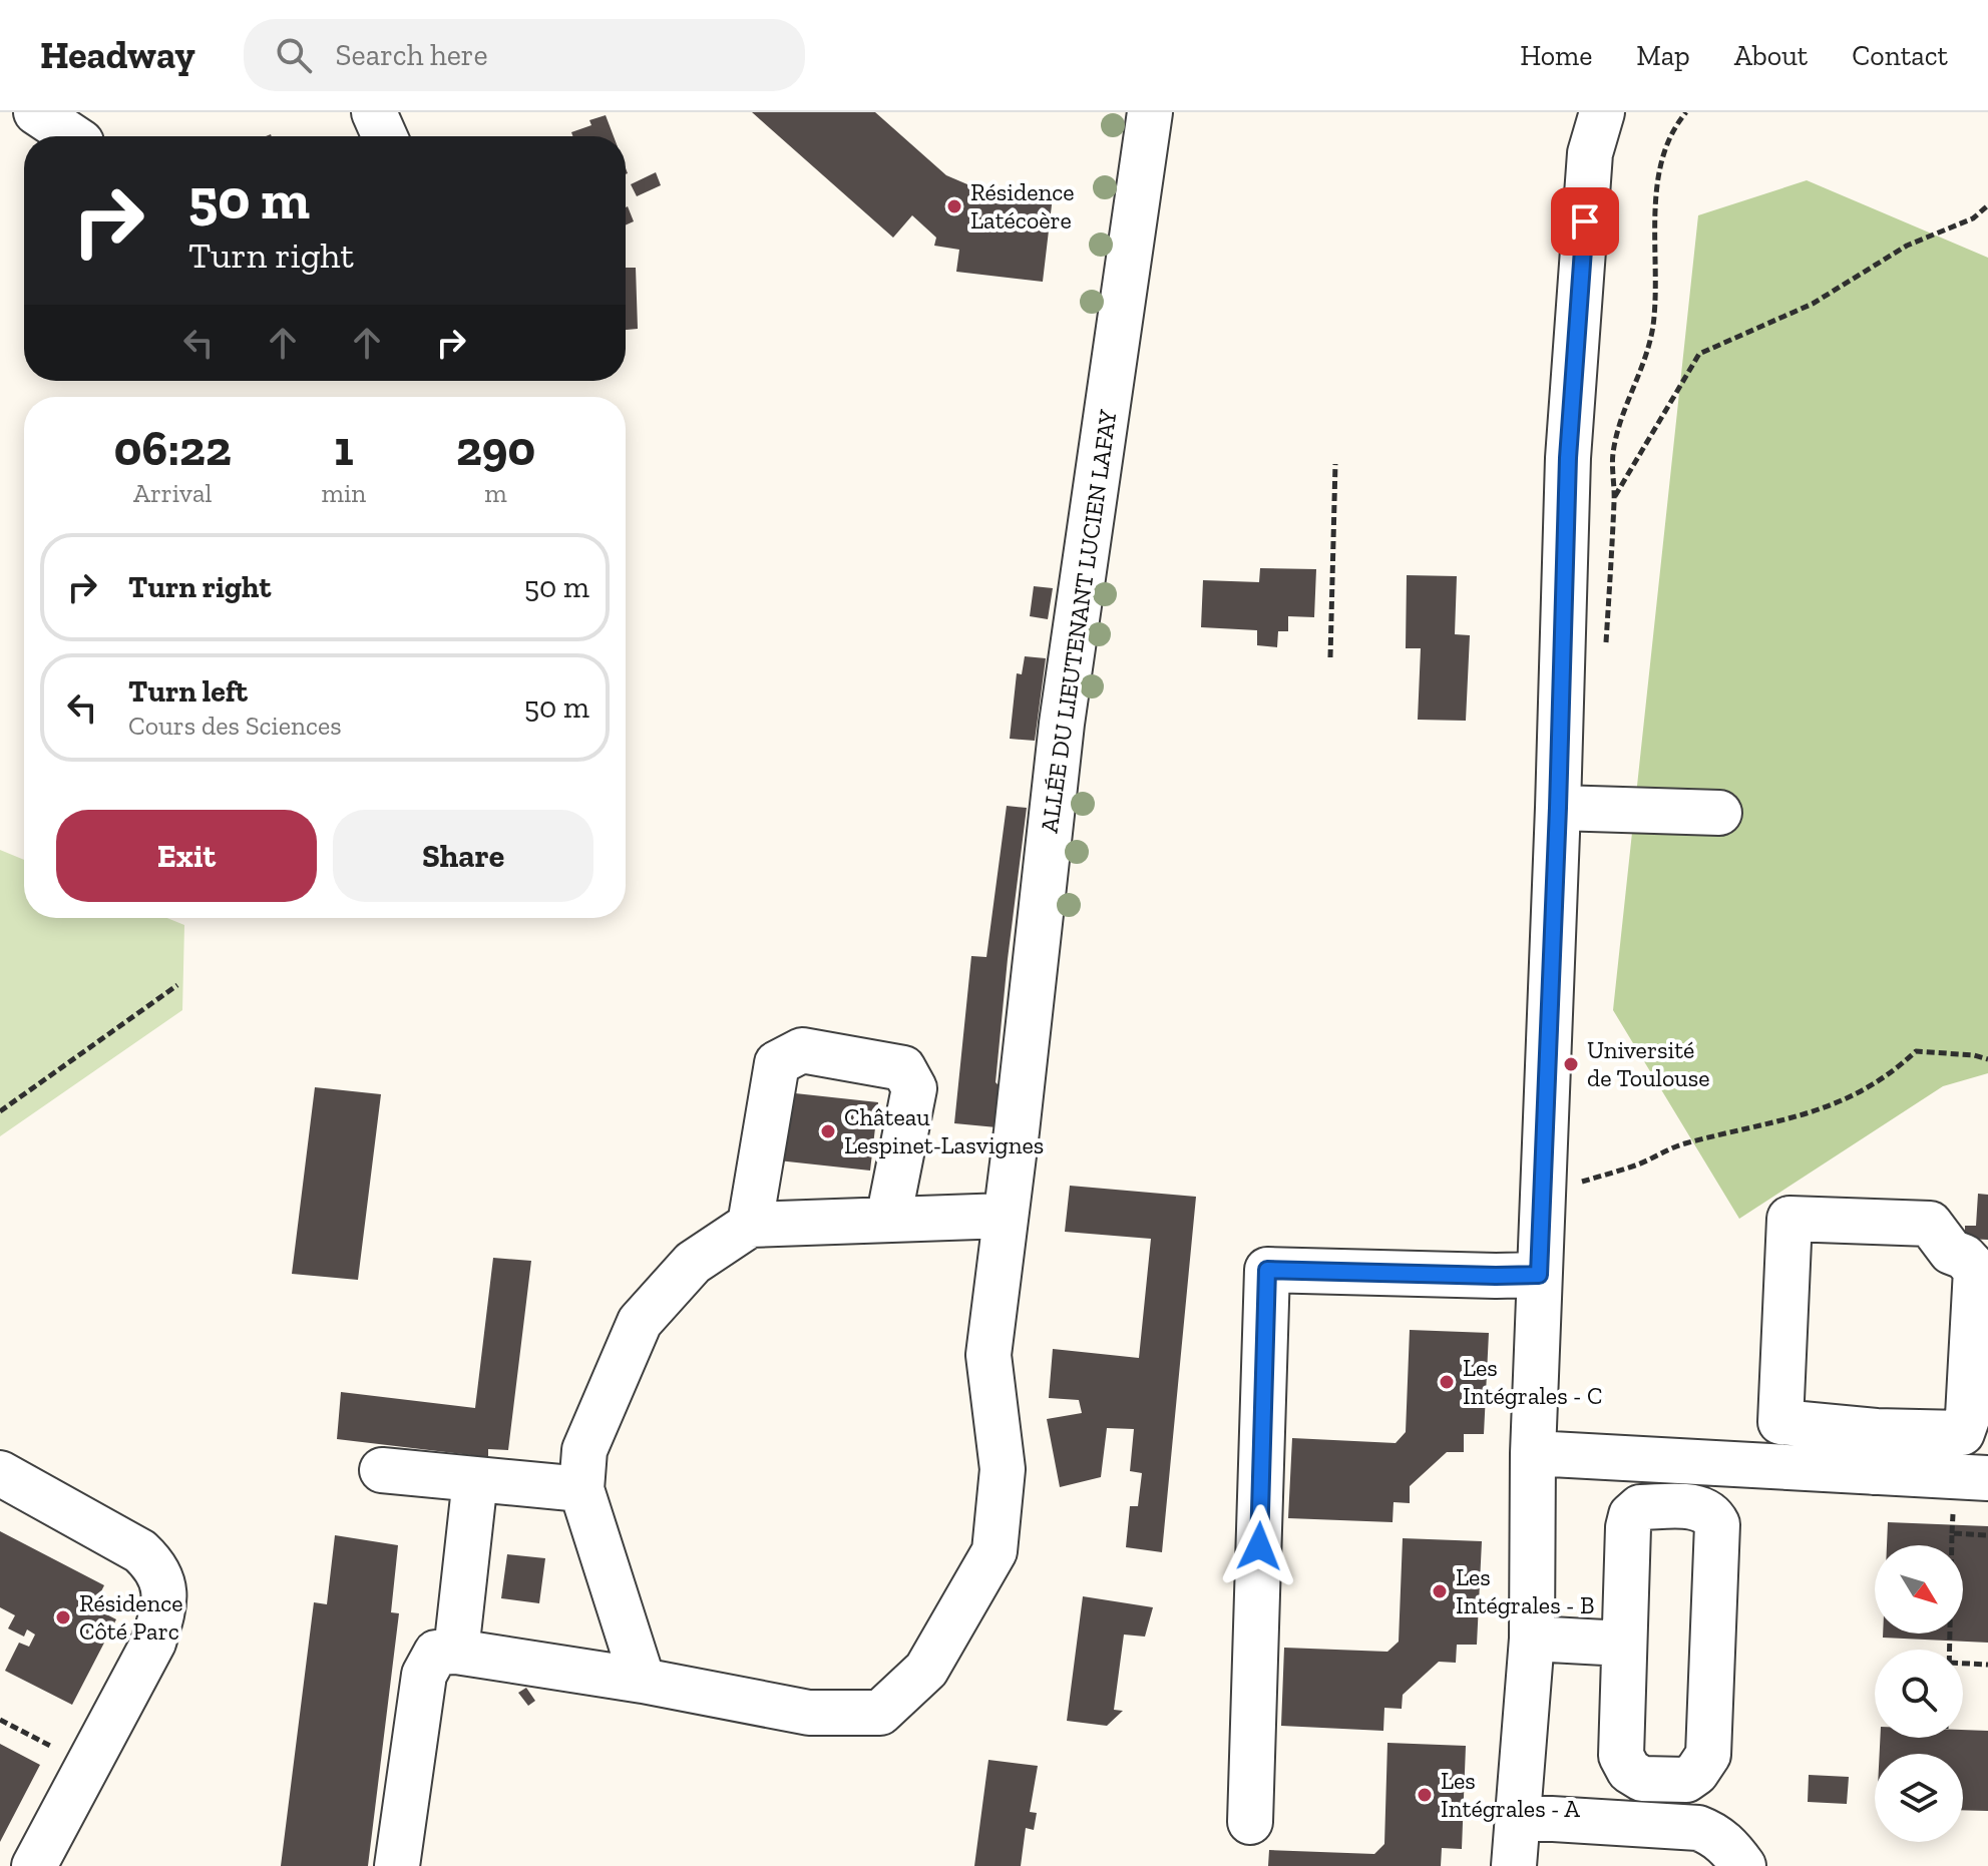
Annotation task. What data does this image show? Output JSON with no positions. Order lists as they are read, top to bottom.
{
  "streets": {
    "street": ["ALLÉE DU LIEUTENANT LUCIEN LAFAY"]
  },
  "places": [
    "Résidence Latécoère",
    "Université de Toulouse",
    "Château Lespinet-Lasvignes",
    "Les Intégrales - C",
    "Les Intégrales - B",
    "Résidence Côté Parc",
    "Les Intégrales - A"
  ],
  "north": "bottom right",
  "page": {
    "header": "Headway",
    "search": "Search here",
    "nav": [
      "Home",
      "Map",
      "About",
      "Contact"
    ],
    "turn": ["50 m", "Turn right"],
    "eta": [
      "06:22",
      "Arrival",
      "1",
      "min",
      "290",
      "m"
    ],
    "list": [
      {
        "name": "Turn right",
        "value": "50 m"
      },
      {
        "name": "Turn left",
        "note": "Cours des Sciences",
        "value": "50 m"
      }
    ],
    "buttons": ["Exit", "Share"]
  }
}
